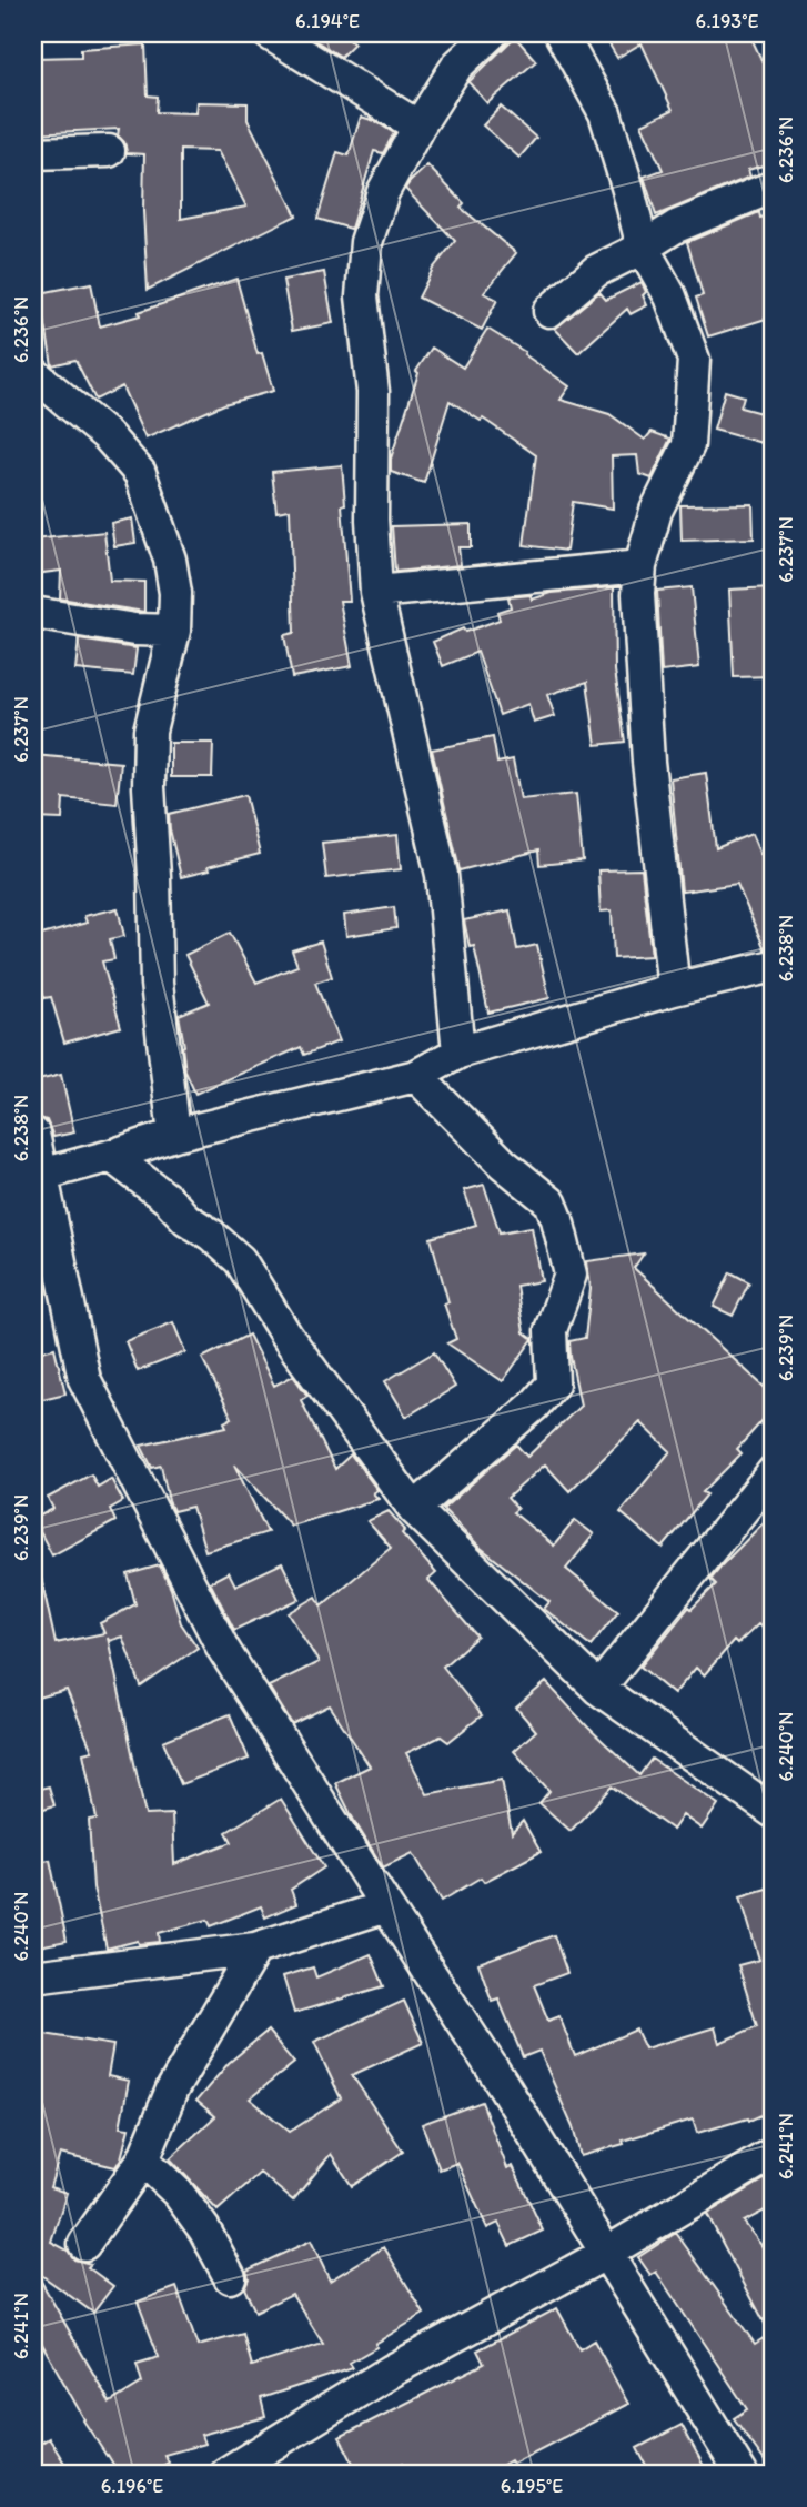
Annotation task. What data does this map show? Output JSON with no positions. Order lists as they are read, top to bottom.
{
  "coordinates": [
    "6.194°E",
    "6.193°E",
    "6.236°N",
    "6.237°N",
    "6.238°N",
    "6.239°N",
    "6.240°N",
    "6.241°N",
    "6.196°E",
    "6.195°E"
  ]
}
